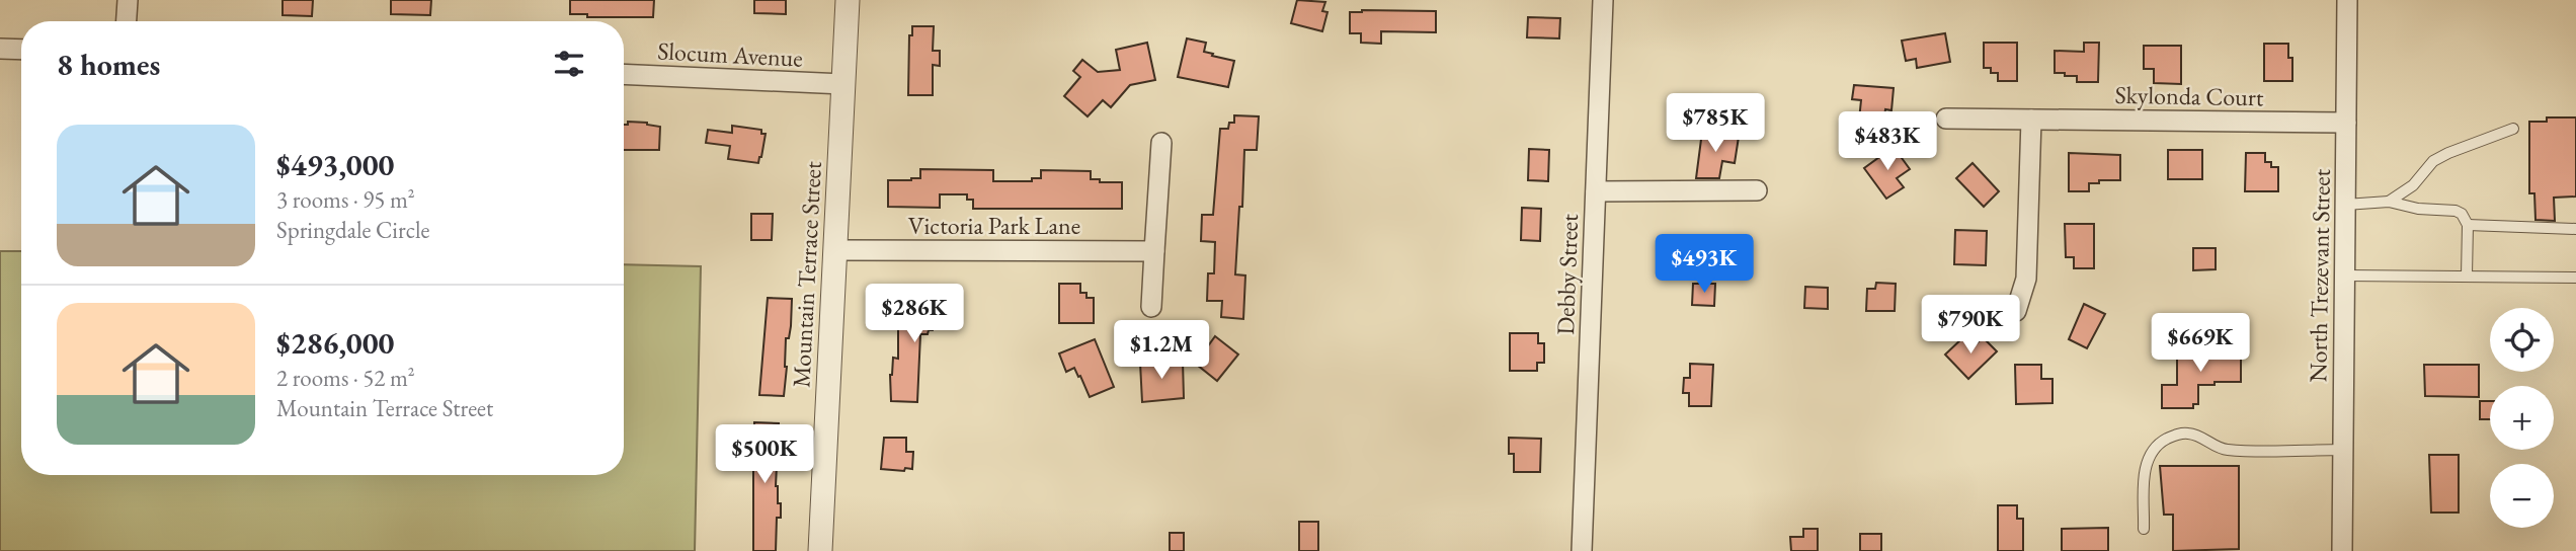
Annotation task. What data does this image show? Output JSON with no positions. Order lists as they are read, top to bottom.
{
  "streets": {
    "street": [
      "Slocum Avenue",
      "Skylonda Court",
      "Victoria Park Lane",
      "Mountain Terrace Street",
      "Debby Street",
      "North Trezevant Street"
    ]
  },
  "crossings": [
    ["Slocum Avenue", "Mountain Terrace Street"],
    ["Skylonda Court", "North Trezevant Street"],
    ["Victoria Park Lane", "Mountain Terrace Street"]
  ],
  "page": {
    "heading": "8 homes",
    "price": [
      "$785K",
      "$483K",
      "$493K",
      "$286K",
      "$790K",
      "$669K",
      "$1.2M",
      "$500K"
    ],
    "list": [
      {
        "name": "$493,000",
        "note": "3 rooms · 95 m² · Springdale Circle"
      },
      {
        "name": "$286,000",
        "note": "2 rooms · 52 m² · Mountain Terrace Street"
      }
    ],
    "map_buttons": ["+", "−"]
  }
}
